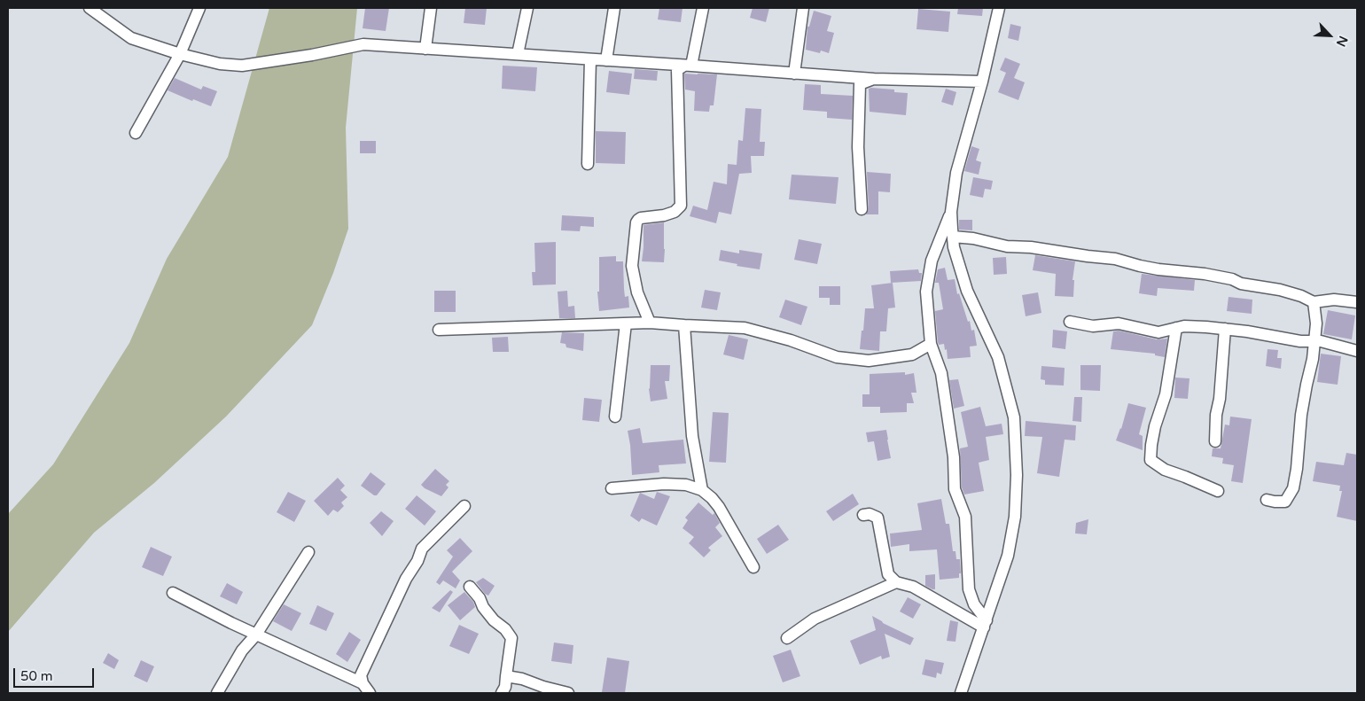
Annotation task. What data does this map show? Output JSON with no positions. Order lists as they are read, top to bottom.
{
  "scale_bar": "50 m",
  "north": "bottom right"
}
